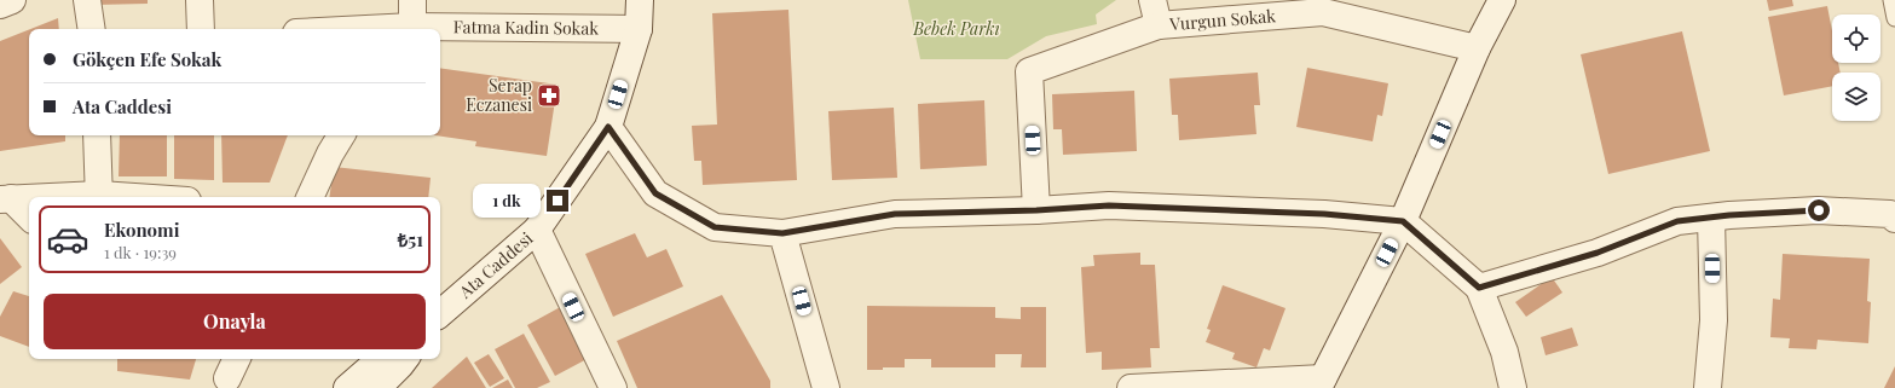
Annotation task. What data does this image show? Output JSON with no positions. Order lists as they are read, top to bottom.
{
  "streets": {
    "street": ["Vurgun Sokak", "Fatma Kadin Sokak", "Ata Caddesi"]
  },
  "crossings": [
    ["Fatma Kadin Sokak", "Ata Caddesi"]
  ],
  "parks": ["Bebek Parkı"],
  "places": {
    "pharmacy": ["Serap Eczanesi"]
  },
  "page": {
    "banner": ["Gökçen Efe Sokak", "Ata Caddesi"],
    "bubble": "1 dk",
    "list": [
      {
        "name": "Ekonomi",
        "note": "1 dk · 19:39",
        "value": "₺51"
      }
    ],
    "buttons": "Onayla"
  }
}
